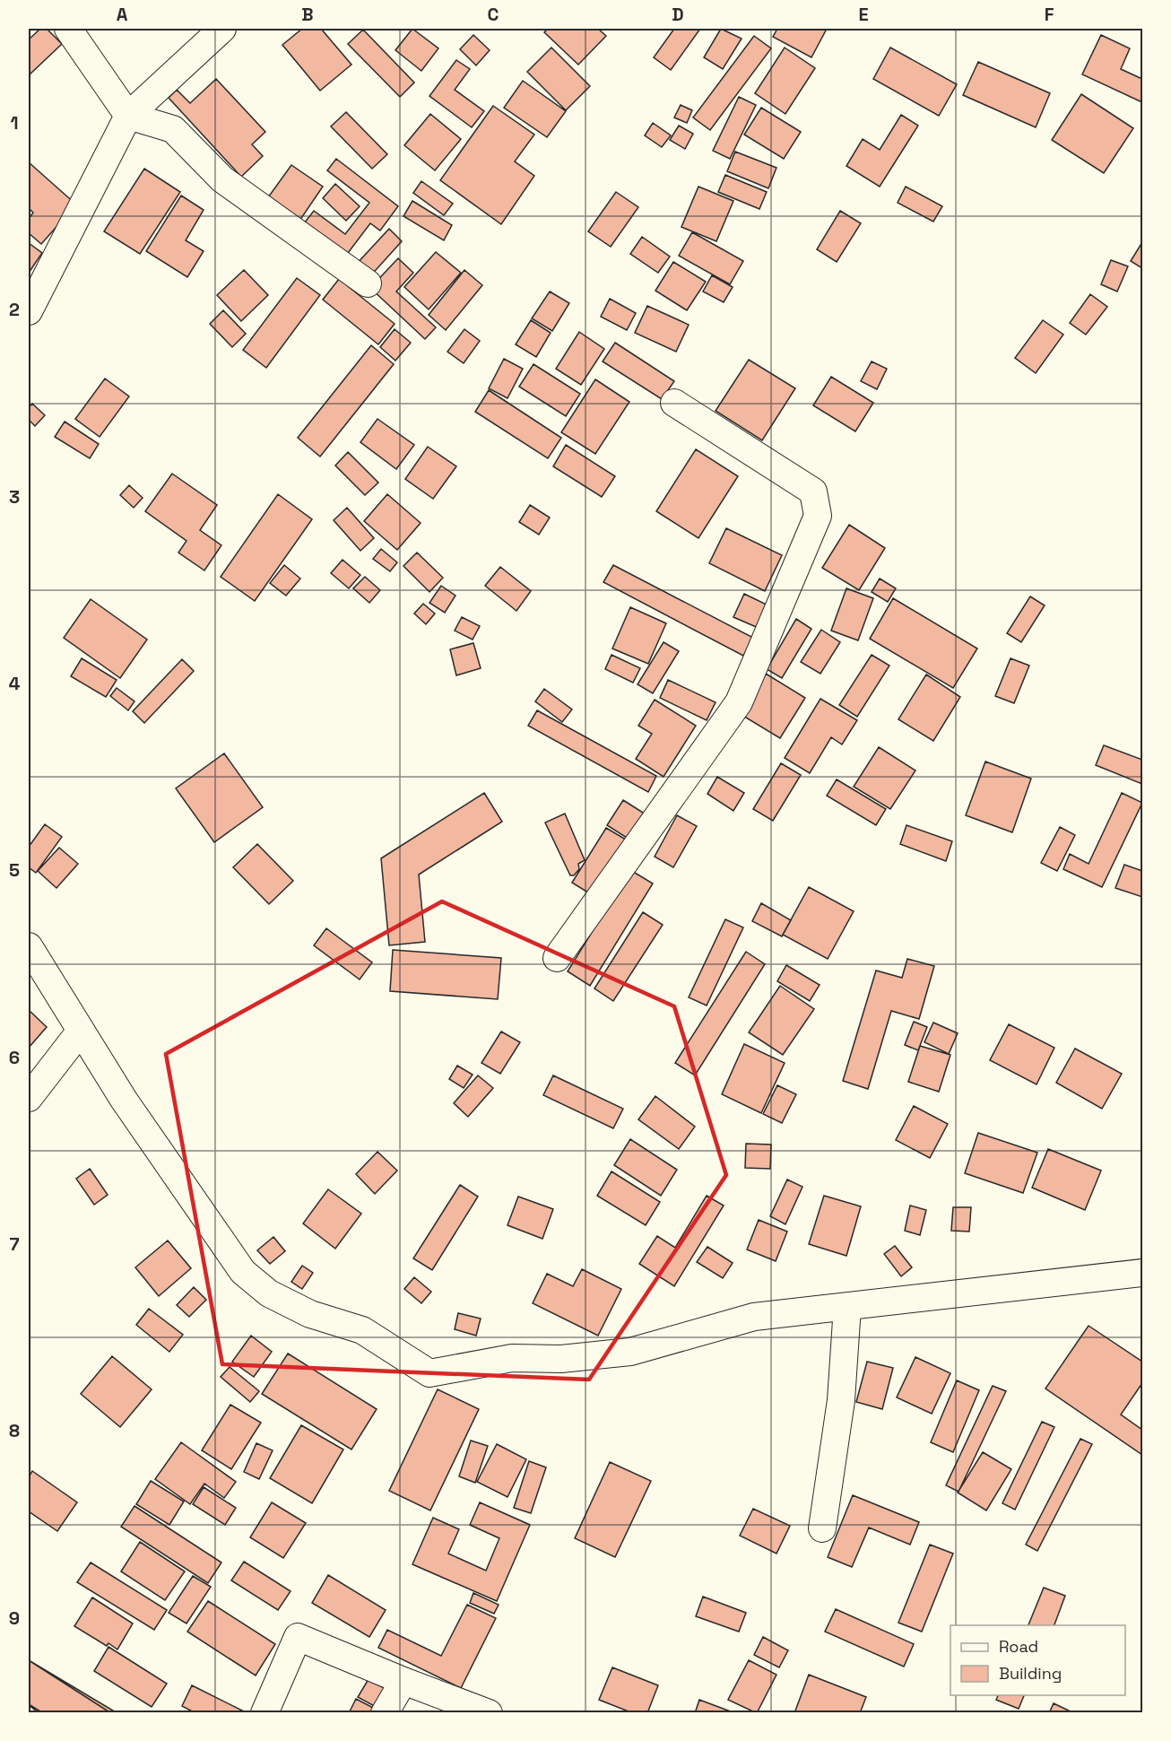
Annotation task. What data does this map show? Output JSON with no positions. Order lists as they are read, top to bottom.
{
  "legend": ["Road", "Building"],
  "grid": {
    "columns": [
      "A",
      "B",
      "C",
      "D",
      "E",
      "F"
    ],
    "rows": [
      "1",
      "2",
      "3",
      "4",
      "5",
      "6",
      "7",
      "8",
      "9"
    ]
  }
}
